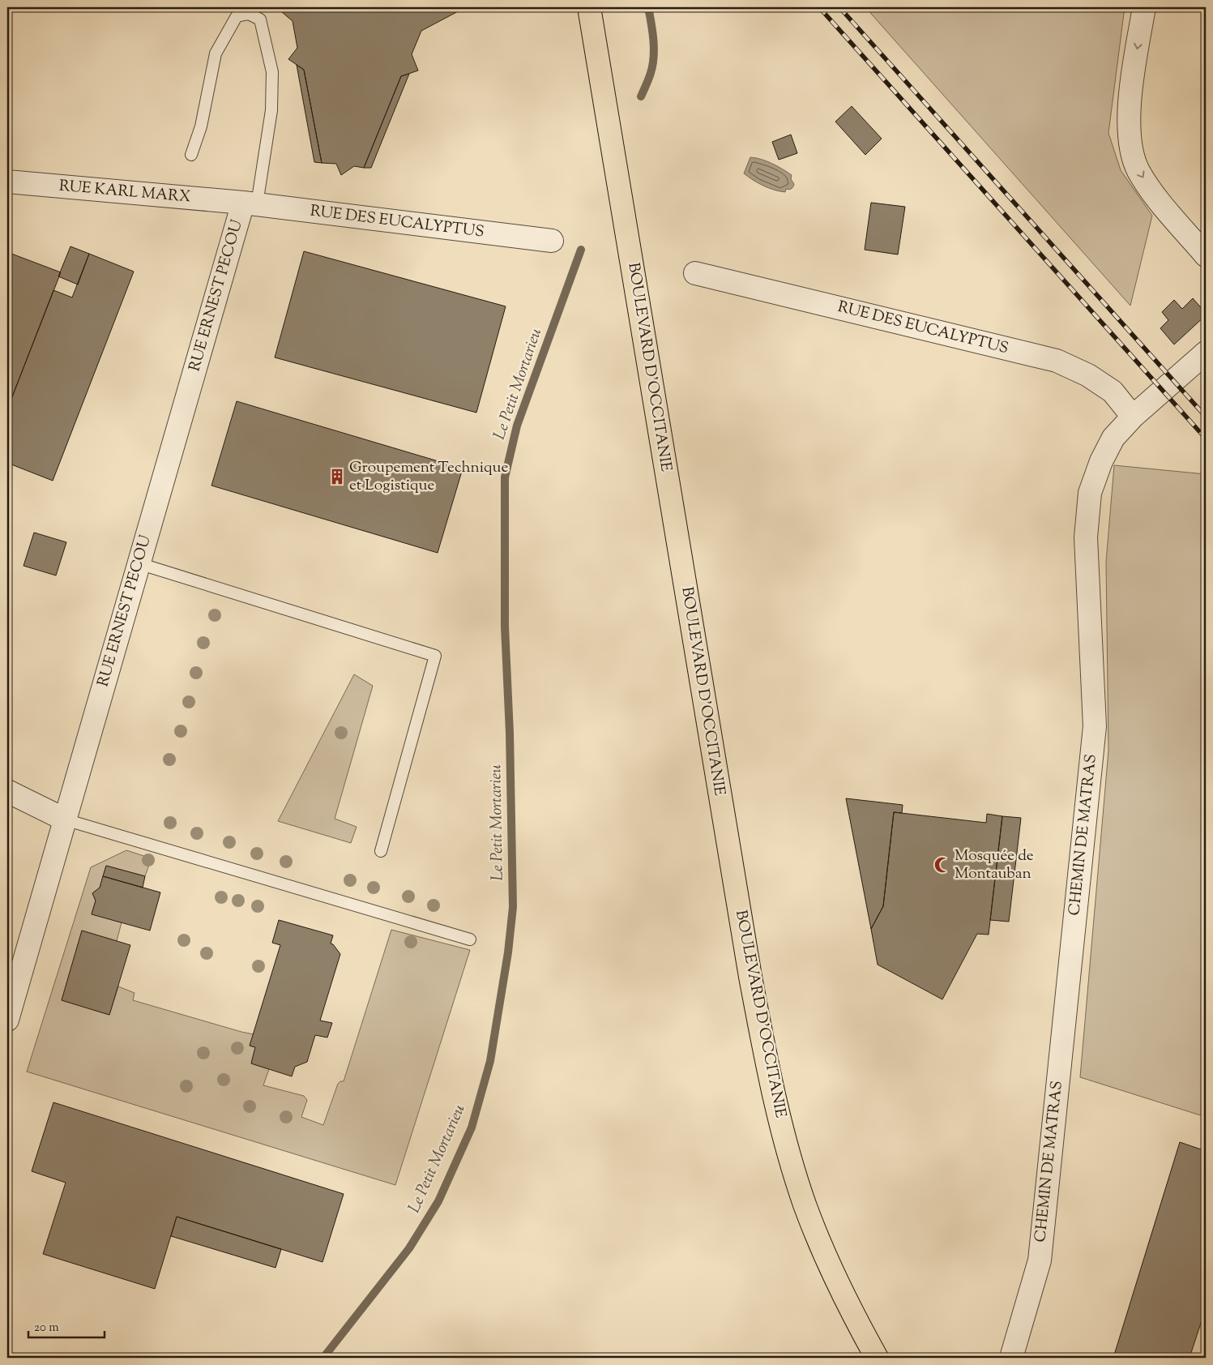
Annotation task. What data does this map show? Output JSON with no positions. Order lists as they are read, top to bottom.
{
  "streets": {
    "main road": ["BOULEVARD D'OCCITANIE"],
    "street": [
      "RUE KARL MARX",
      "RUE DES EUCALYPTUS",
      "RUE ERNEST PECOU",
      "CHEMIN DE MATRAS"
    ]
  },
  "crossings": [
    ["RUE KARL MARX", "RUE DES EUCALYPTUS"],
    ["RUE KARL MARX", "RUE ERNEST PECOU"],
    ["RUE DES EUCALYPTUS", "RUE ERNEST PECOU"],
    ["RUE DES EUCALYPTUS", "CHEMIN DE MATRAS"]
  ],
  "water": ["Le Petit Mortarieu"],
  "places": {
    "building": ["Groupement Technique et Logistique"],
    "mosque": ["Mosquée de Montauban"]
  },
  "scale_bar": "20 m"
}
